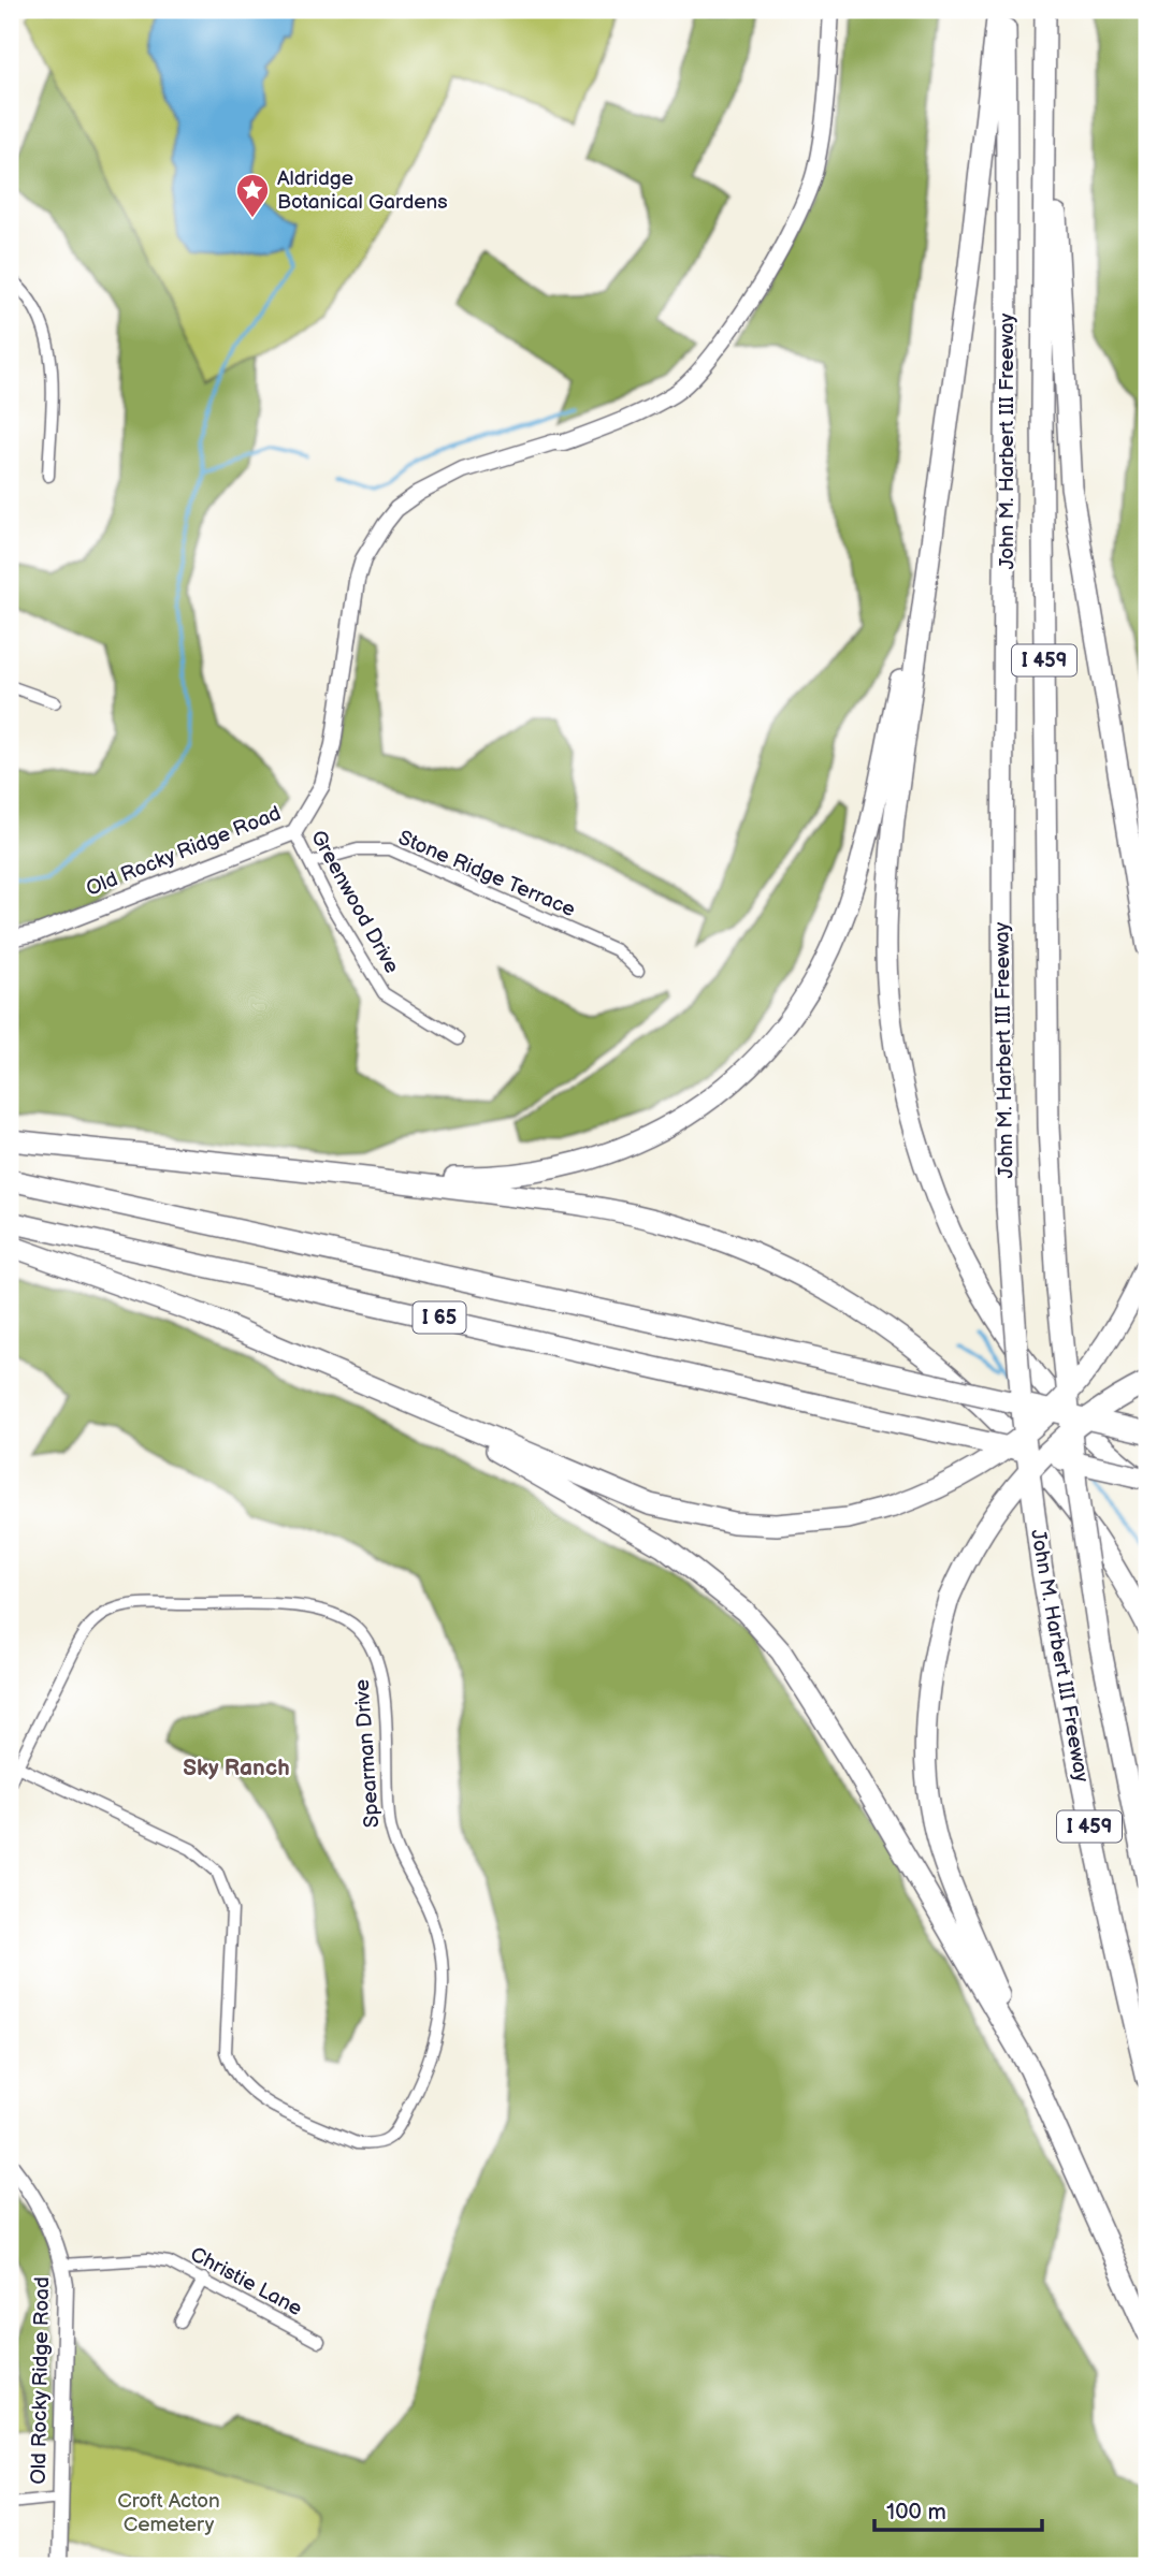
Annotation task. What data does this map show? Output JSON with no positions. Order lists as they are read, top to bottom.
{
  "streets": {
    "highway": ["John M. Harbert III Freeway", "I 459", "I 65"],
    "street": [
      "Old Rocky Ridge Road",
      "Stone Ridge Terrace",
      "Greenwood Drive",
      "Spearman Drive",
      "Christie Lane"
    ]
  },
  "crossings": [
    ["Old Rocky Ridge Road", "Greenwood Drive"],
    ["Old Rocky Ridge Road", "Christie Lane"],
    ["Stone Ridge Terrace", "Greenwood Drive"]
  ],
  "districts": ["Sky Ranch"],
  "parks": ["Croft Acton Cemetery"],
  "places": {
    "place": ["Aldridge Botanical Gardens"]
  },
  "scale_bar": "100 m"
}
